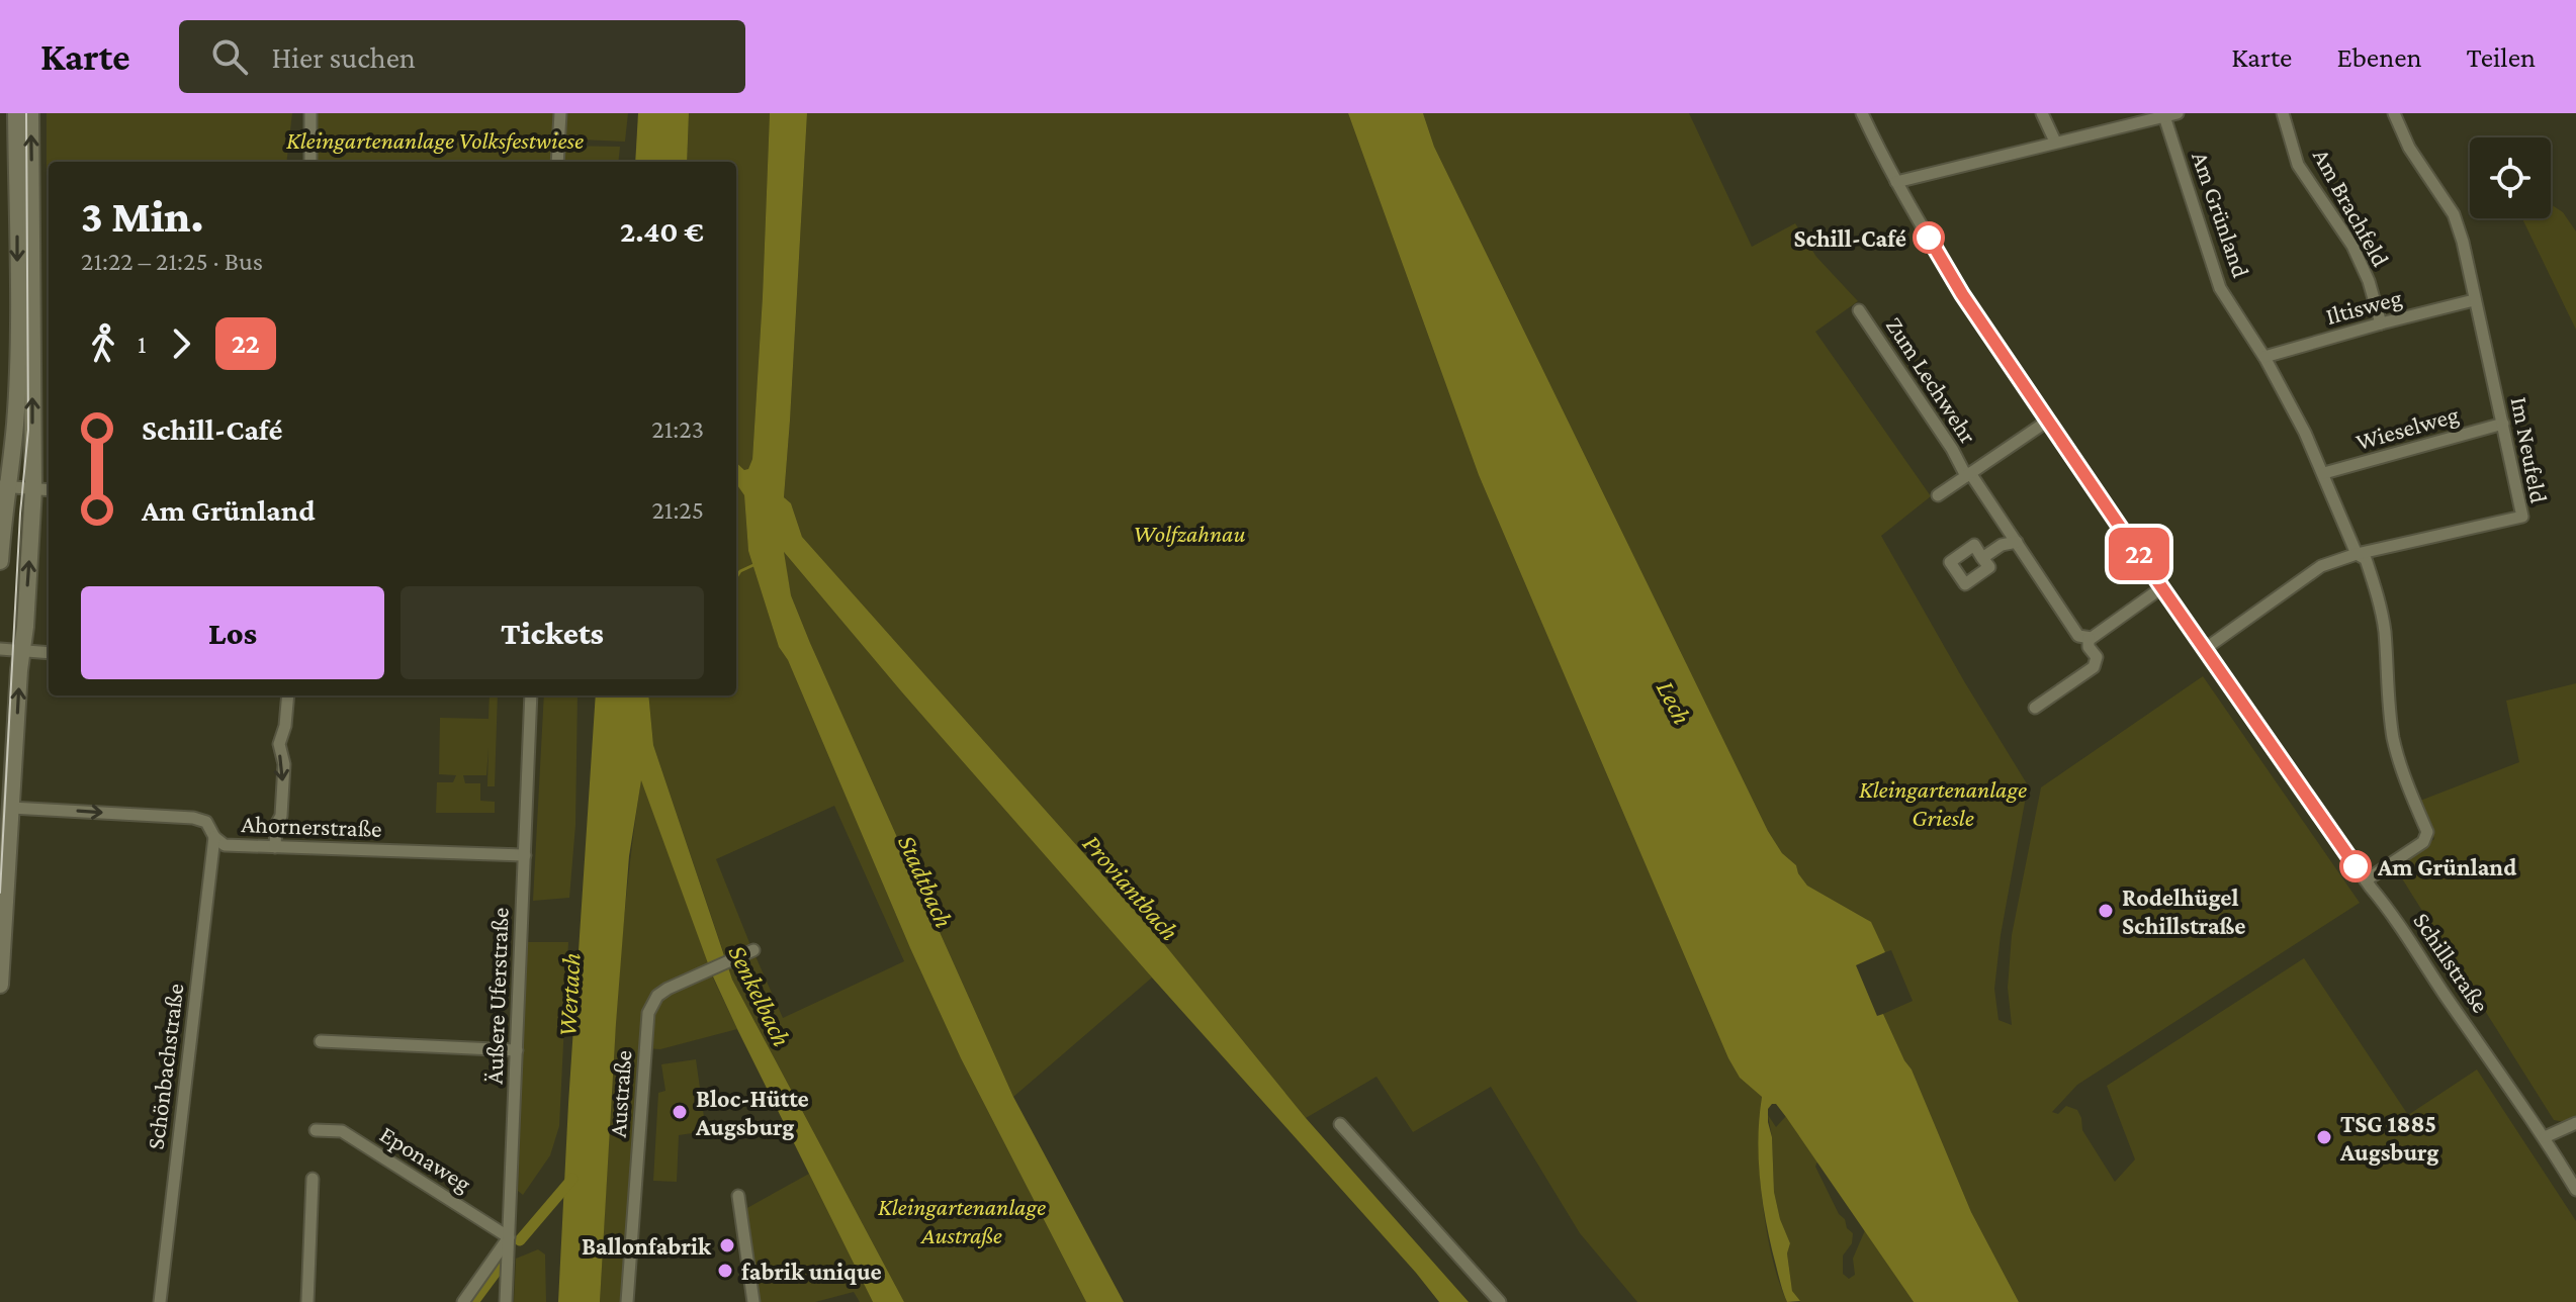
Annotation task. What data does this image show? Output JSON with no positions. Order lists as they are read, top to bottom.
{
  "streets": {
    "street": [
      "Am Brachfeld",
      "Am Grünland",
      "Iltisweg",
      "Zum Lechwehr",
      "Wieselweg",
      "Im Neufeld",
      "Ahornerstraße",
      "Schillstraße",
      "Äußere Uferstraße",
      "Schönbachstraße",
      "Austraße",
      "Eponaweg"
    ]
  },
  "crossings": [
    ["Am Brachfeld", "Iltisweg"],
    ["Am Grünland", "Iltisweg"],
    ["Am Grünland", "Wieselweg"],
    ["Am Grünland", "Im Neufeld"],
    ["Am Grünland", "Schillstraße"],
    ["Iltisweg", "Im Neufeld"],
    ["Zum Lechwehr", "Schillstraße"],
    ["Wieselweg", "Im Neufeld"],
    ["Im Neufeld", "Schillstraße"],
    ["Ahornerstraße", "Äußere Uferstraße"],
    ["Ahornerstraße", "Schönbachstraße"],
    ["Äußere Uferstraße", "Eponaweg"]
  ],
  "one_way": ["Ahornerstraße"],
  "water": [
    "Lech",
    "Stadtbach",
    "Proviantbach",
    "Wertach",
    "Senkelbach"
  ],
  "parks": [
    "Kleingartenanlage Volksfestwiese",
    "Wolfzahnau",
    "Kleingartenanlage Griesle",
    "Kleingartenanlage Austraße"
  ],
  "places": [
    "Schill-Café",
    "Am Grünland",
    "Rodelhügel Schillstraße",
    "Bloc-Hütte Augsburg",
    "TSG 1885 Augsburg",
    "Ballonfabrik",
    "fabrik unique"
  ],
  "lines": ["bus line 22"],
  "page": {
    "header": "Karte",
    "search": "Hier suchen",
    "nav": ["Karte", "Ebenen", "Teilen"],
    "on_map": "22",
    "heading": ["3 Min.", "21:22 – 21:25 · Bus", "2.40 €"],
    "legs": ["1", "22"],
    "list": [
      {
        "name": "Schill-Café",
        "value": "21:23"
      },
      {
        "name": "Am Grünland",
        "value": "21:25"
      }
    ],
    "buttons": ["Los", "Tickets"]
  }
}
